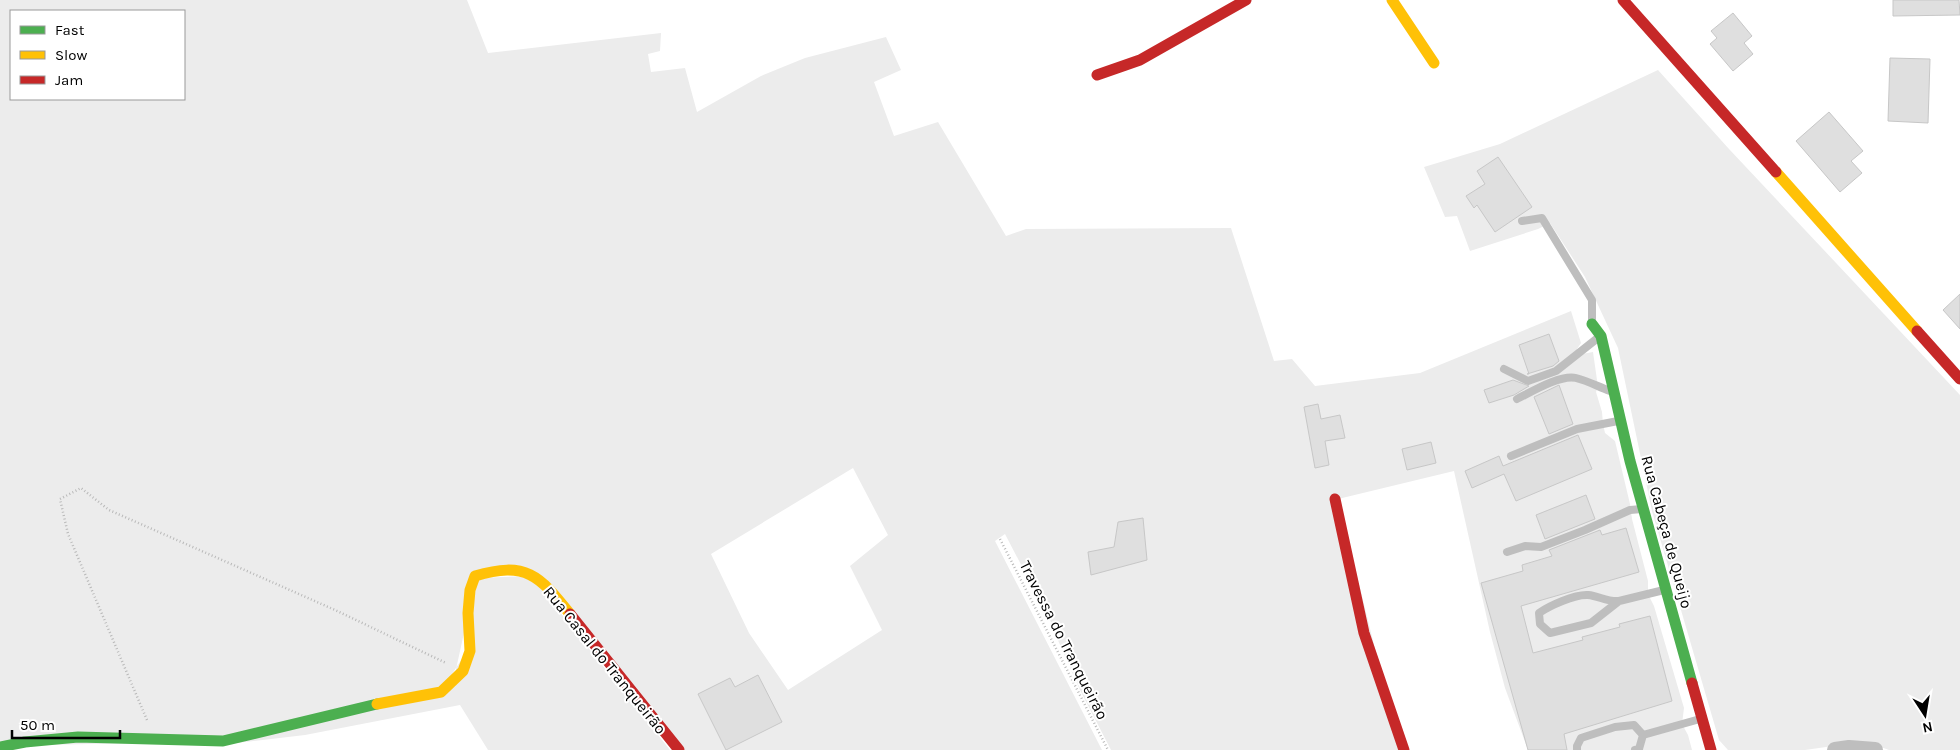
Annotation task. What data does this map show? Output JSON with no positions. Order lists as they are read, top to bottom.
{
  "streets": {
    "street": ["Rua Cabeça de Queijo", "Rua Casal do Tranqueirão"],
    "path": ["Travessa do Tranqueirão"]
  },
  "legend": ["Fast", "Slow", "Jam"],
  "scale_bar": "50 m",
  "north": "bottom"
}
